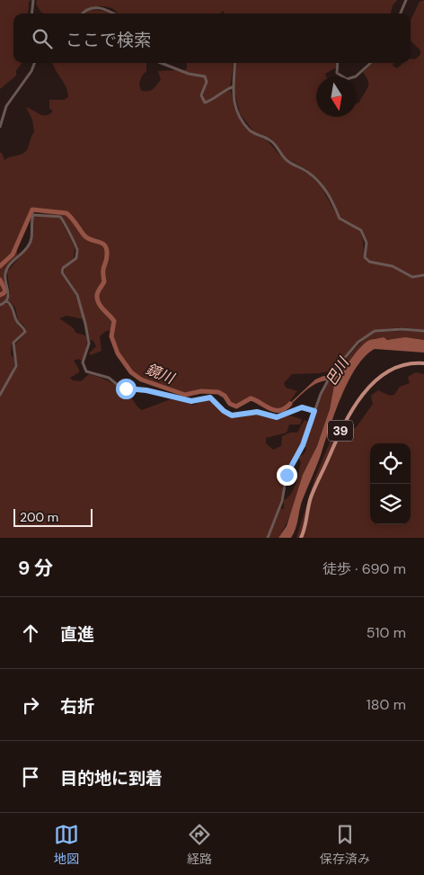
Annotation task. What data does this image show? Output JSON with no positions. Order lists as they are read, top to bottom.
{
  "streets": {
    "main road": ["39"]
  },
  "water": ["巴川", "鏡川"],
  "scale_bar": "200 m",
  "north": "bottom",
  "page": {
    "search": "ここで検索",
    "scale": "200 m",
    "heading": ["9 分", "徒歩 · 690 m"],
    "list": [
      ["直進", "510 m"],
      ["右折", "180 m"],
      "目的地に到着"
    ],
    "nav": ["地図", "経路", "保存済み"]
  }
}
